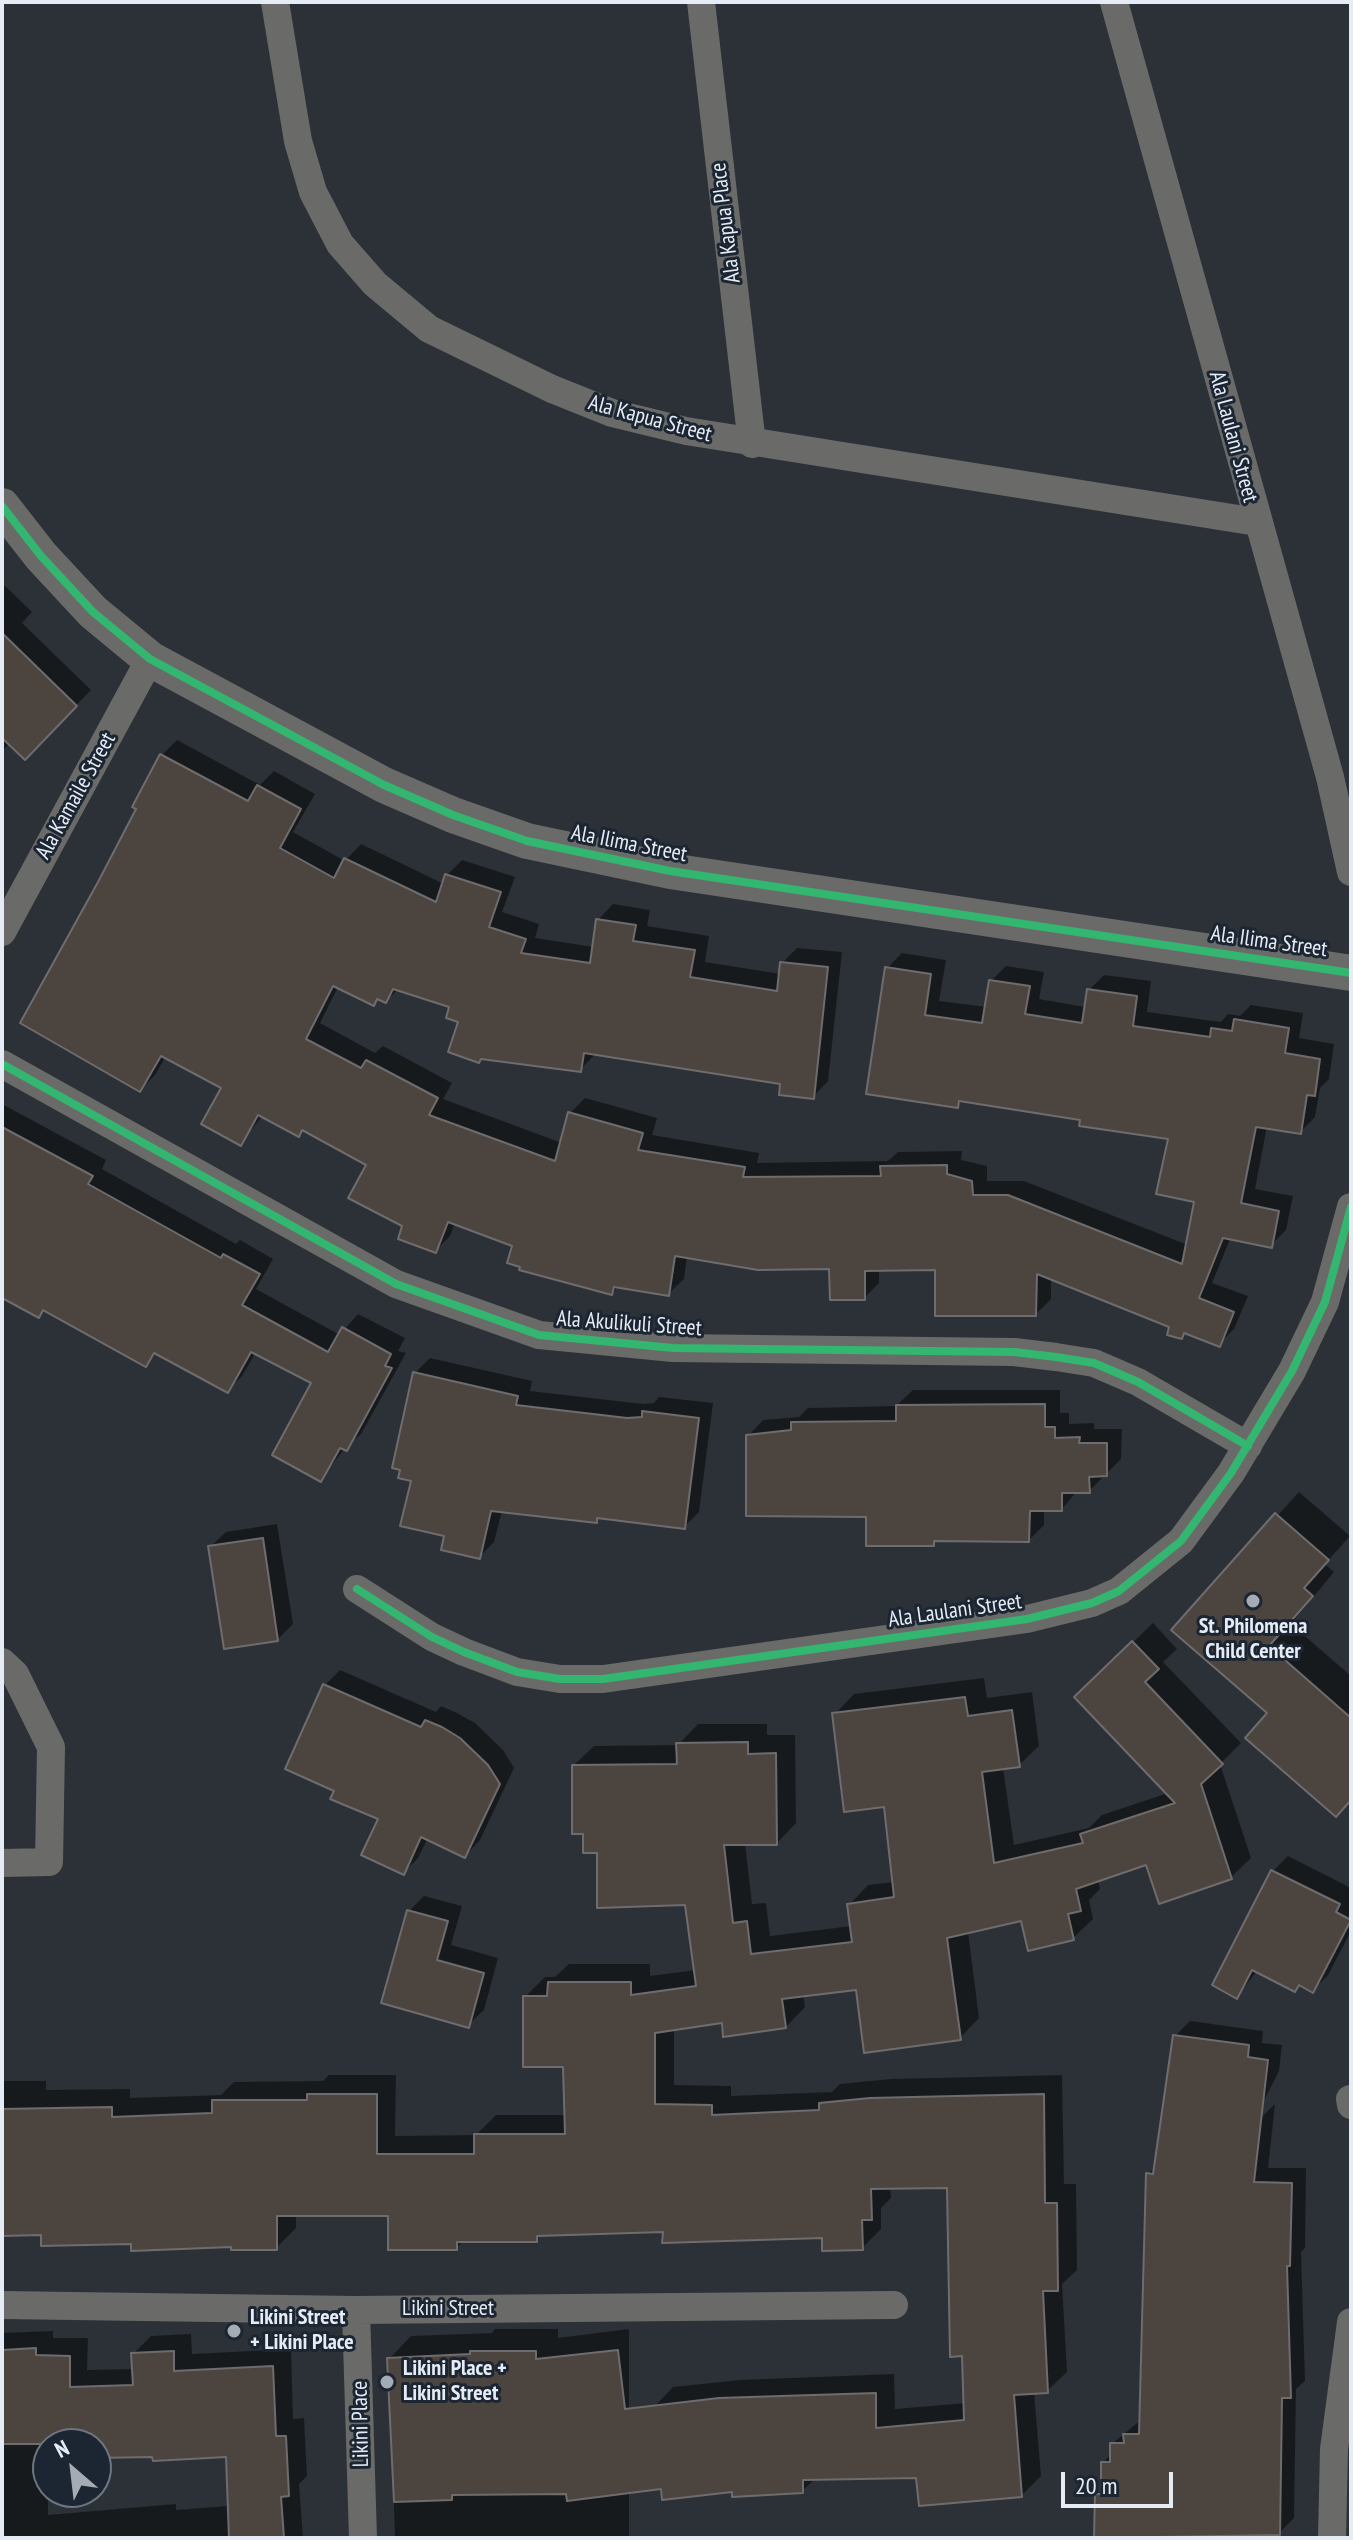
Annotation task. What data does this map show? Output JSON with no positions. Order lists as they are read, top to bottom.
{
  "streets": {
    "street": [
      "Ala Kapua Place",
      "Ala Kapua Street",
      "Ala Laulani Street",
      "Ala Kamaile Street",
      "Ala Ilima Street",
      "Ala Akulikuli Street",
      "Likini Street",
      "Likini Place"
    ]
  },
  "crossings": [
    ["Ala Kapua Place", "Ala Kapua Street"],
    ["Ala Kapua Street", "Ala Laulani Street"],
    ["Ala Laulani Street", "Ala Akulikuli Street"],
    ["Ala Kamaile Street", "Ala Ilima Street"],
    ["Likini Street", "Likini Place"]
  ],
  "places": ["St. Philomena Child Center", "Likini Street + Likini Place", "Likini Place + Likini Street"],
  "scale_bar": "20 m",
  "north": "top left"
}
